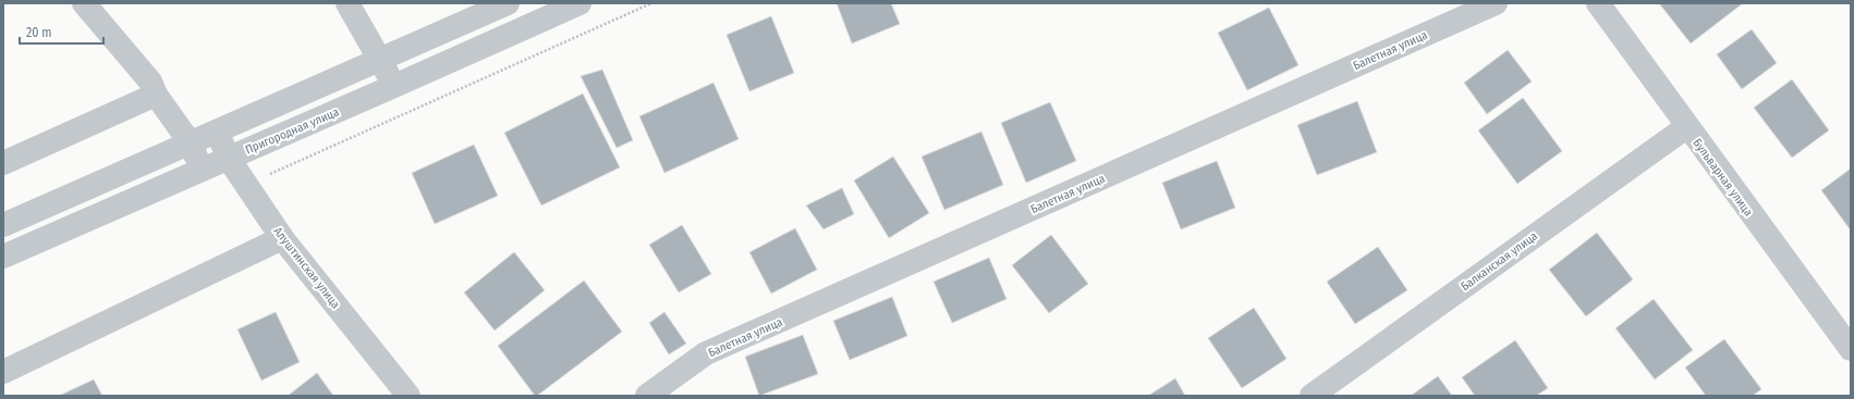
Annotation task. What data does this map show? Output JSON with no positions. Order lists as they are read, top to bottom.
{
  "streets": {
    "street": [
      "Балетная улица",
      "Пригородная улица",
      "Бульварная улица",
      "Балканская улица",
      "Алуштинская улица"
    ]
  },
  "crossings": [
    ["Пригородная улица", "Алуштинская улица"],
    ["Бульварная улица", "Балканская улица"]
  ],
  "scale_bar": "20 m"
}
